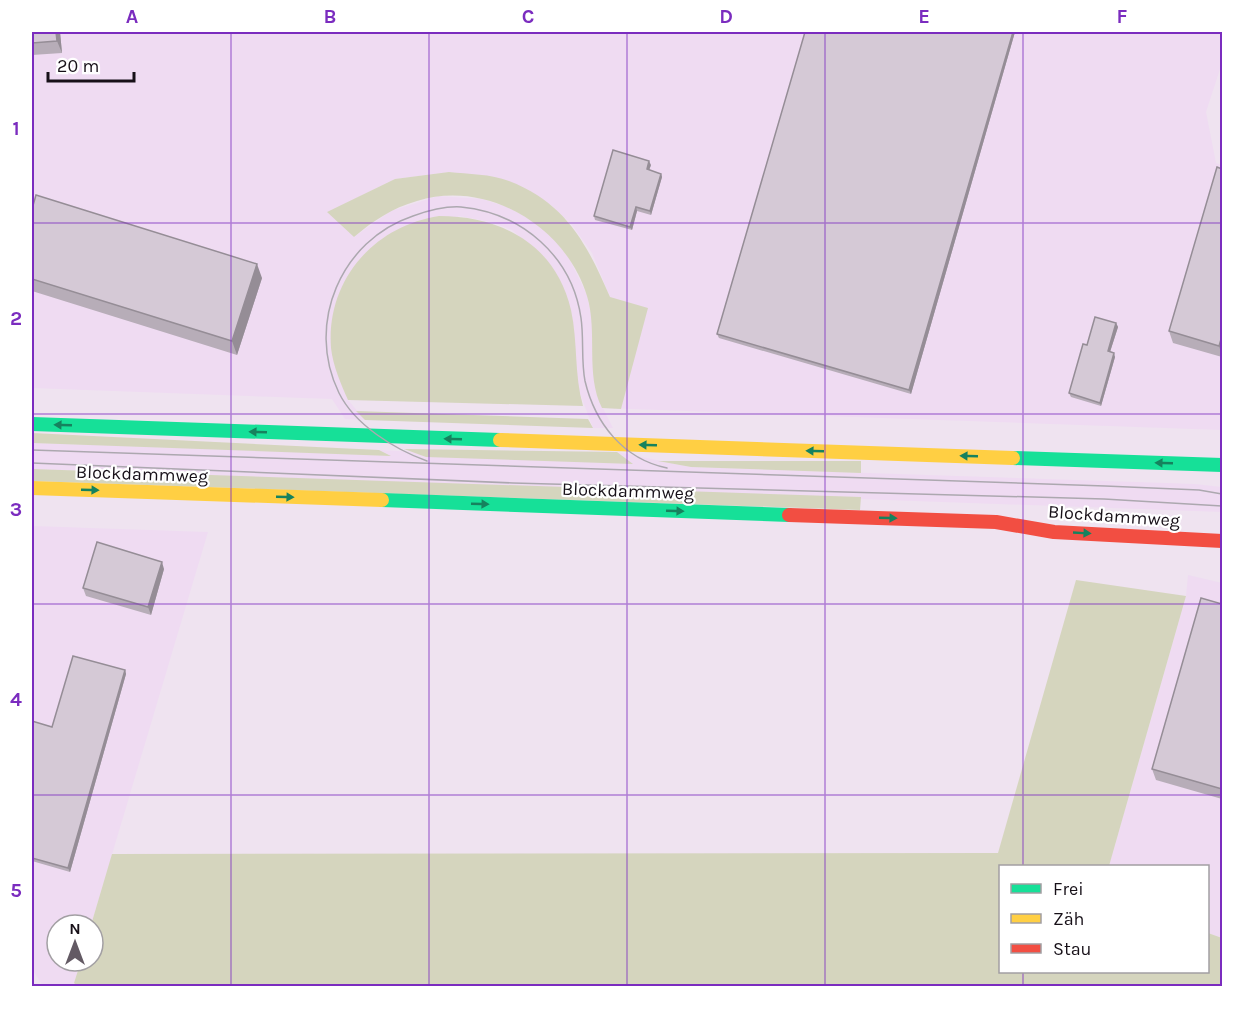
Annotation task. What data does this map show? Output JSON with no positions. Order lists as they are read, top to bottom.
{
  "streets": {
    "street": ["Blockdammweg"]
  },
  "legend": ["Frei", "Zäh", "Stau"],
  "scale_bar": "20 m",
  "north": "top",
  "grid": {
    "columns": [
      "A",
      "B",
      "C",
      "D",
      "E",
      "F"
    ],
    "rows": [
      "1",
      "2",
      "3",
      "4",
      "5"
    ]
  }
}
